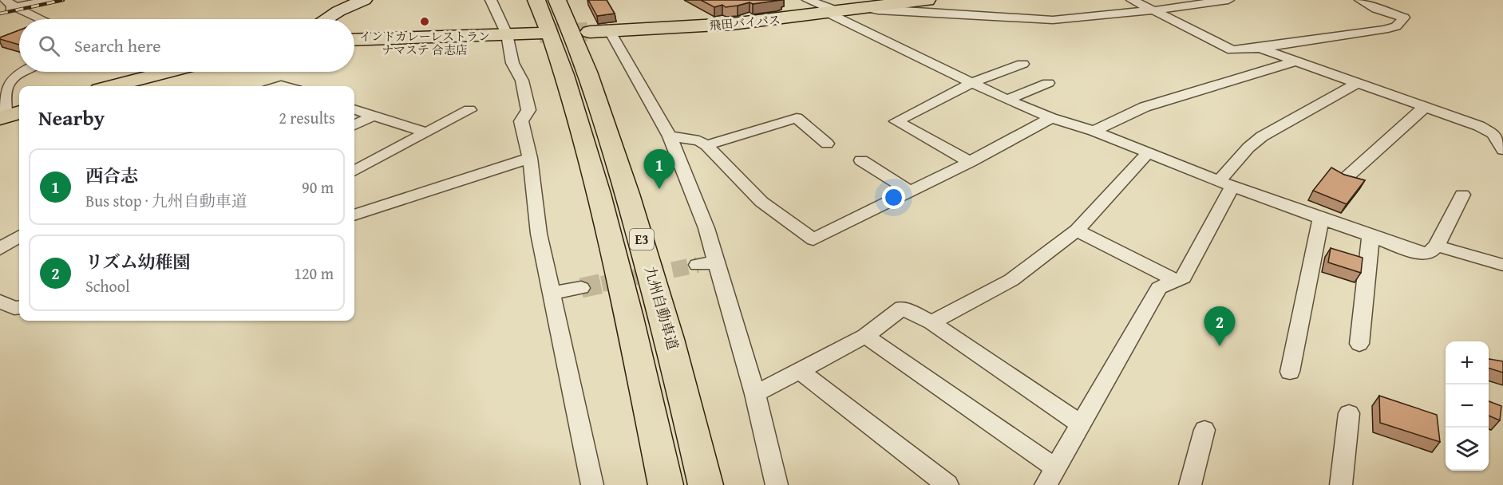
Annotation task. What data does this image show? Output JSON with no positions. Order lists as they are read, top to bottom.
{
  "streets": {
    "highway": ["飛田バイパス", "E3", "九州自動車道"]
  },
  "places": ["インドカレーレストラン ナマステ 合志店"],
  "page": {
    "search": "Search here",
    "heading": ["Nearby", "2 results"],
    "list": [
      {
        "mark": "1",
        "name": "西合志",
        "note": "Bus stop · 九州自動車道",
        "value": "90 m"
      },
      {
        "mark": "2",
        "name": "リズム幼稚園",
        "note": "School",
        "value": "120 m"
      }
    ],
    "pins": ["1", "2"],
    "map_buttons": ["+", "−"]
  }
}
